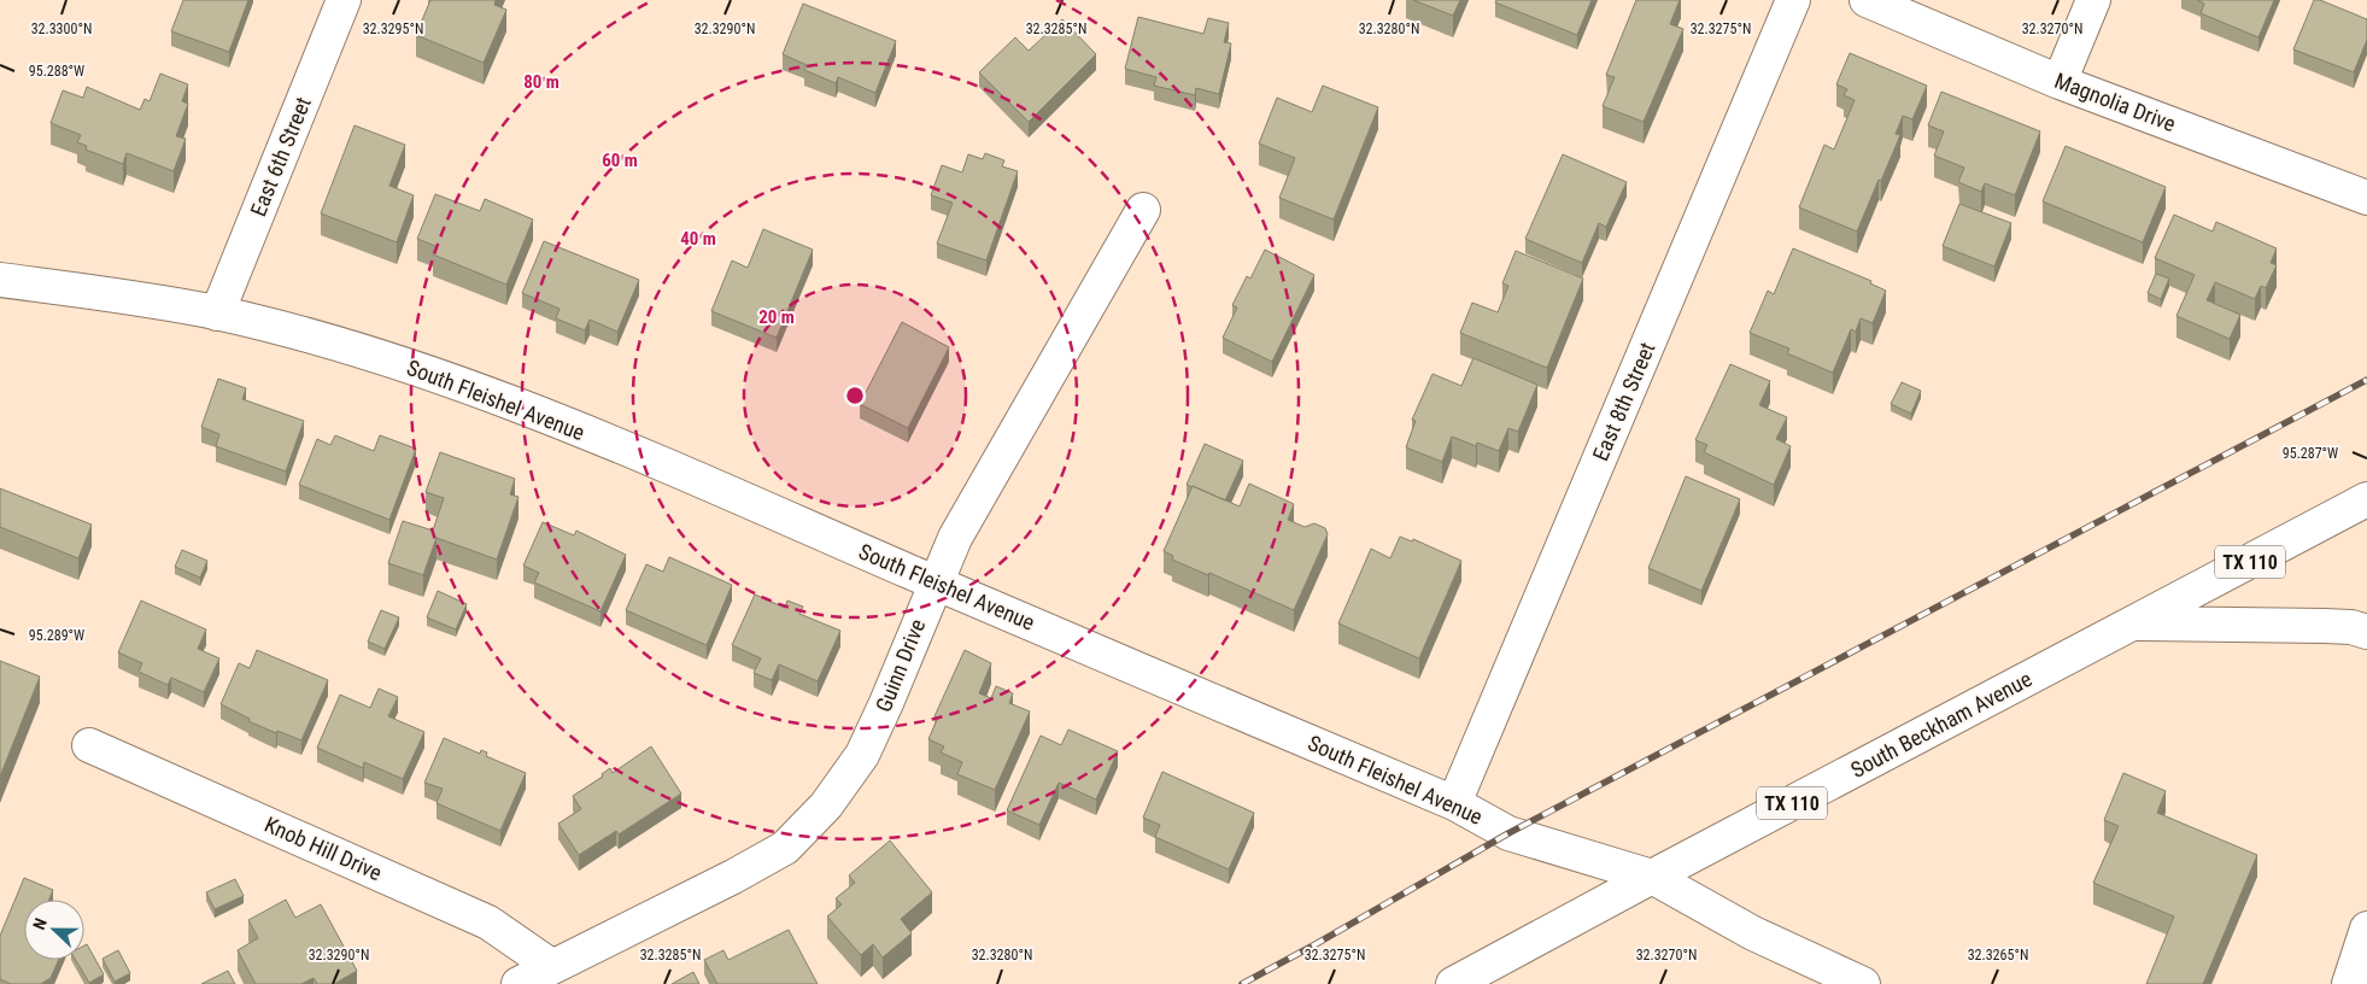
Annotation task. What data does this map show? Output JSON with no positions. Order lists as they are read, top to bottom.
{
  "streets": {
    "street": [
      "Magnolia Drive",
      "East 6th Street",
      "South Fleishel Avenue",
      "East 8th Street",
      "TX 110",
      "Guinn Drive",
      "South Beckham Avenue",
      "Knob Hill Drive"
    ]
  },
  "crossings": [
    ["East 6th Street", "South Fleishel Avenue"],
    ["South Fleishel Avenue", "East 8th Street"],
    ["South Fleishel Avenue", "Guinn Drive"],
    ["South Fleishel Avenue", "South Beckham Avenue"],
    ["Guinn Drive", "Knob Hill Drive"]
  ],
  "north": "left",
  "coordinates": [
    "32.3285°N",
    "32.3270°N",
    "32.3300°N",
    "32.3295°N",
    "32.3290°N",
    "32.3280°N",
    "32.3275°N",
    "95.288°W",
    "95.287°W",
    "95.289°W",
    "32.3265°N"
  ],
  "rings": [
    "80 m",
    "60 m",
    "40 m",
    "20 m"
  ]
}
